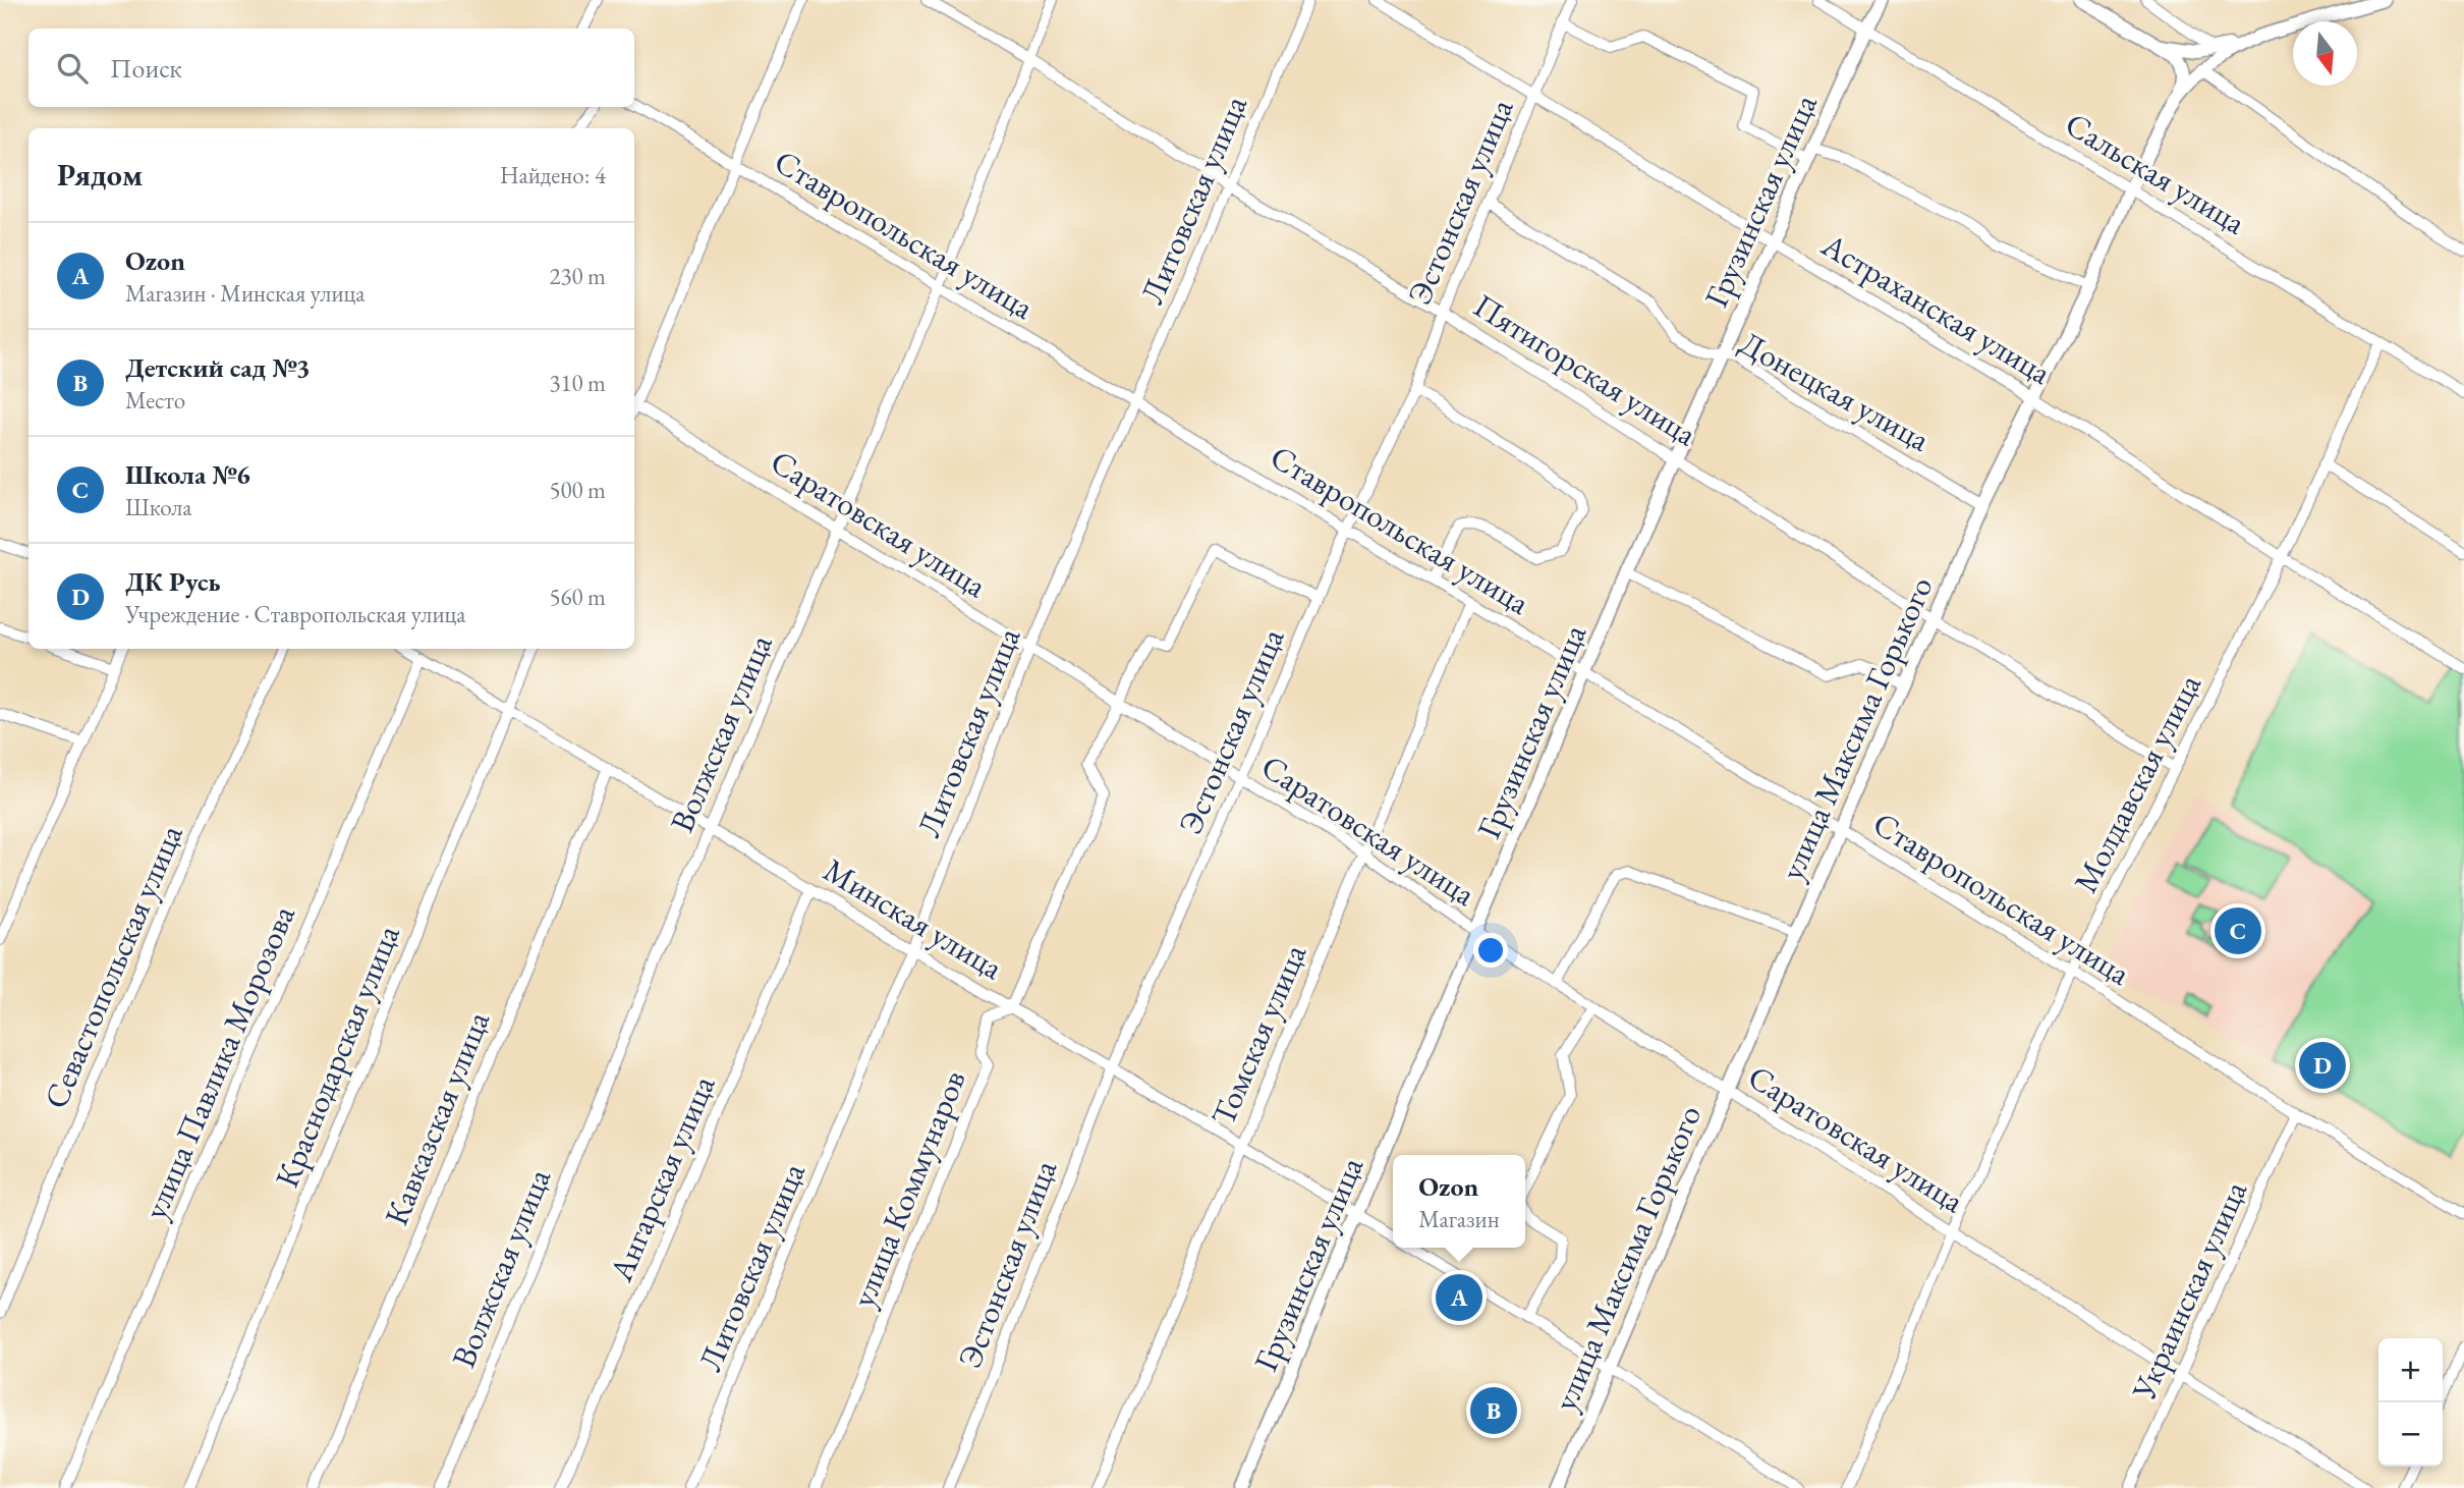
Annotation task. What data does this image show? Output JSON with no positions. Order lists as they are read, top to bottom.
{
  "streets": {
    "main road": ["Грузинская улица", "улица Максима Горького"],
    "street": [
      "Сальская улица",
      "Литовская улица",
      "Эстонская улица",
      "Ставропольская улица",
      "Астраханская улица",
      "Пятигорская улица",
      "Донецкая улица",
      "Саратовская улица",
      "Волжская улица",
      "Молдавская улица",
      "Минская улица",
      "Севастопольская улица",
      "Томская улица",
      "Краснодарская улица",
      "улица Павлика Морозова",
      "Кавказская улица",
      "Ангарская улица",
      "улица Коммунаров",
      "Украинская улица"
    ]
  },
  "crossings": [
    ["Сальская улица", "Грузинская улица"],
    ["Сальская улица", "улица Максима Горького"],
    ["Сальская улица", "Молдавская улица"],
    ["Литовская улица", "Ставропольская улица"],
    ["Литовская улица", "Пятигорская улица"],
    ["Литовская улица", "Саратовская улица"],
    ["Литовская улица", "Минская улица"],
    ["Грузинская улица", "Ставропольская улица"],
    ["Грузинская улица", "Астраханская улица"],
    ["Грузинская улица", "Пятигорская улица"],
    ["Грузинская улица", "Донецкая улица"],
    ["Грузинская улица", "Саратовская улица"],
    ["Грузинская улица", "Минская улица"],
    ["Эстонская улица", "Ставропольская улица"],
    ["Эстонская улица", "Астраханская улица"],
    ["Эстонская улица", "Пятигорская улица"],
    ["Эстонская улица", "Донецкая улица"],
    ["Эстонская улица", "Саратовская улица"],
    ["Эстонская улица", "Минская улица"],
    ["Эстонская улица", "улица Коммунаров"],
    ["Ставропольская улица", "улица Максима Горького"],
    ["Ставропольская улица", "Волжская улица"],
    ["Ставропольская улица", "Молдавская улица"],
    ["Ставропольская улица", "Томская улица"],
    ["Ставропольская улица", "Украинская улица"],
    ["Астраханская улица", "улица Максима Горького"],
    ["Астраханская улица", "Молдавская улица"],
    ["Пятигорская улица", "улица Максима Горького"],
    ["Пятигорская улица", "Волжская улица"],
    ["Пятигорская улица", "Молдавская улица"],
    ["Донецкая улица", "улица Максима Горького"],
    ["Саратовская улица", "улица Максима Горького"],
    ["Саратовская улица", "Волжская улица"],
    ["Саратовская улица", "Молдавская улица"],
    ["Саратовская улица", "Томская улица"],
    ["Саратовская улица", "улица Коммунаров"],
    ["Саратовская улица", "Украинская улица"],
    ["улица Максима Горького", "Минская улица"],
    ["Волжская улица", "Минская улица"],
    ["Минская улица", "Томская улица"],
    ["Минская улица", "Краснодарская улица"],
    ["Минская улица", "улица Павлика Морозова"],
    ["Минская улица", "Кавказская улица"],
    ["Минская улица", "Ангарская улица"],
    ["Минская улица", "улица Коммунаров"]
  ],
  "north": "bottom",
  "page": {
    "search": "Поиск",
    "heading": ["Рядом", "Найдено: 4"],
    "list": [
      {
        "mark": "A",
        "name": "Ozon",
        "note": "Магазин · Минская улица",
        "value": "230 m"
      },
      {
        "mark": "B",
        "name": "Детский сад №3",
        "note": "Место",
        "value": "310 m"
      },
      {
        "mark": "C",
        "name": "Школа №6",
        "note": "Школа",
        "value": "500 m"
      },
      {
        "mark": "D",
        "name": "ДК Русь",
        "note": "Учреждение · Ставропольская улица",
        "value": "560 m"
      }
    ],
    "pins": [
      "C",
      "D",
      "A",
      "B"
    ],
    "popup": ["Ozon", "Магазин"],
    "map_buttons": ["+", "−"]
  }
}
